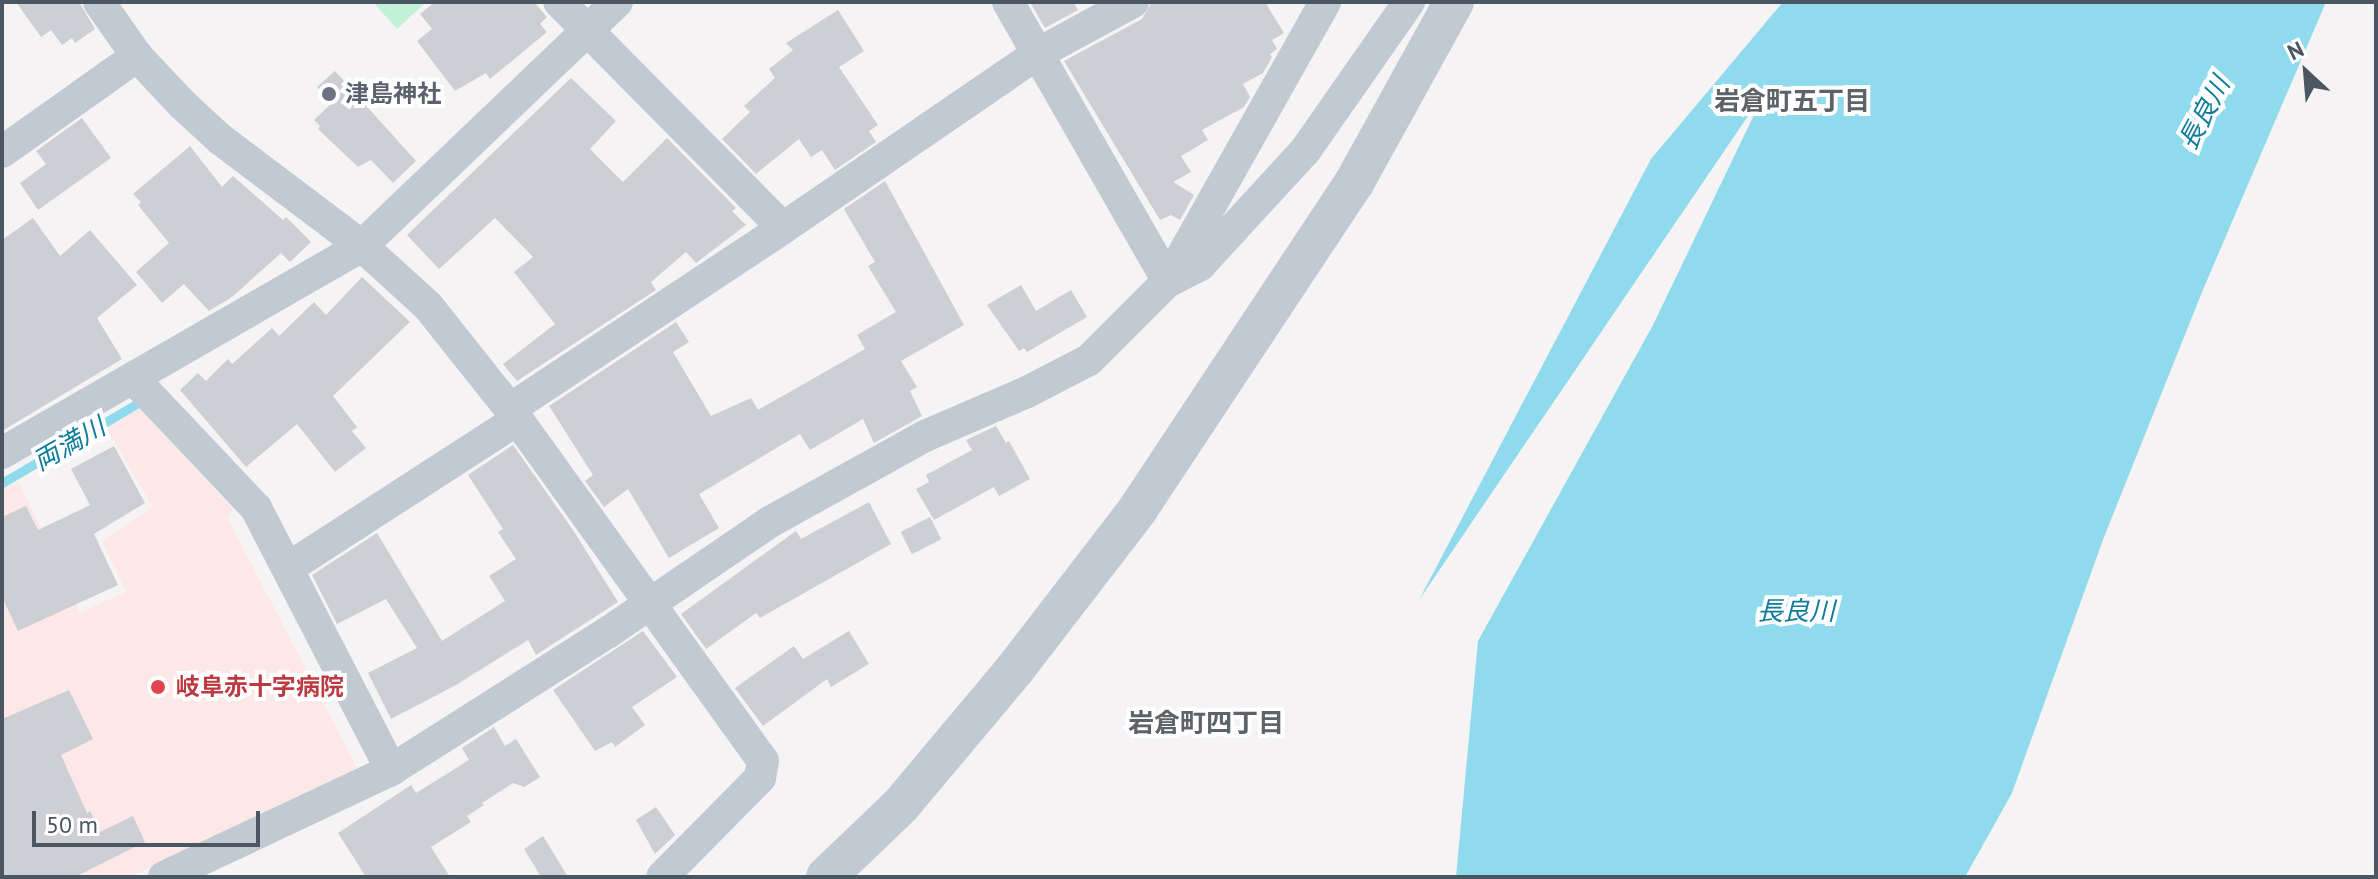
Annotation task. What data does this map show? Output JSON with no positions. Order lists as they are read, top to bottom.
{
  "districts": ["岩倉町五丁目", "岩倉町四丁目"],
  "water": ["長良川", "両満川"],
  "places": ["津島神社", "岐阜赤十字病院"],
  "scale_bar": "50 m",
  "north": "top left"
}
